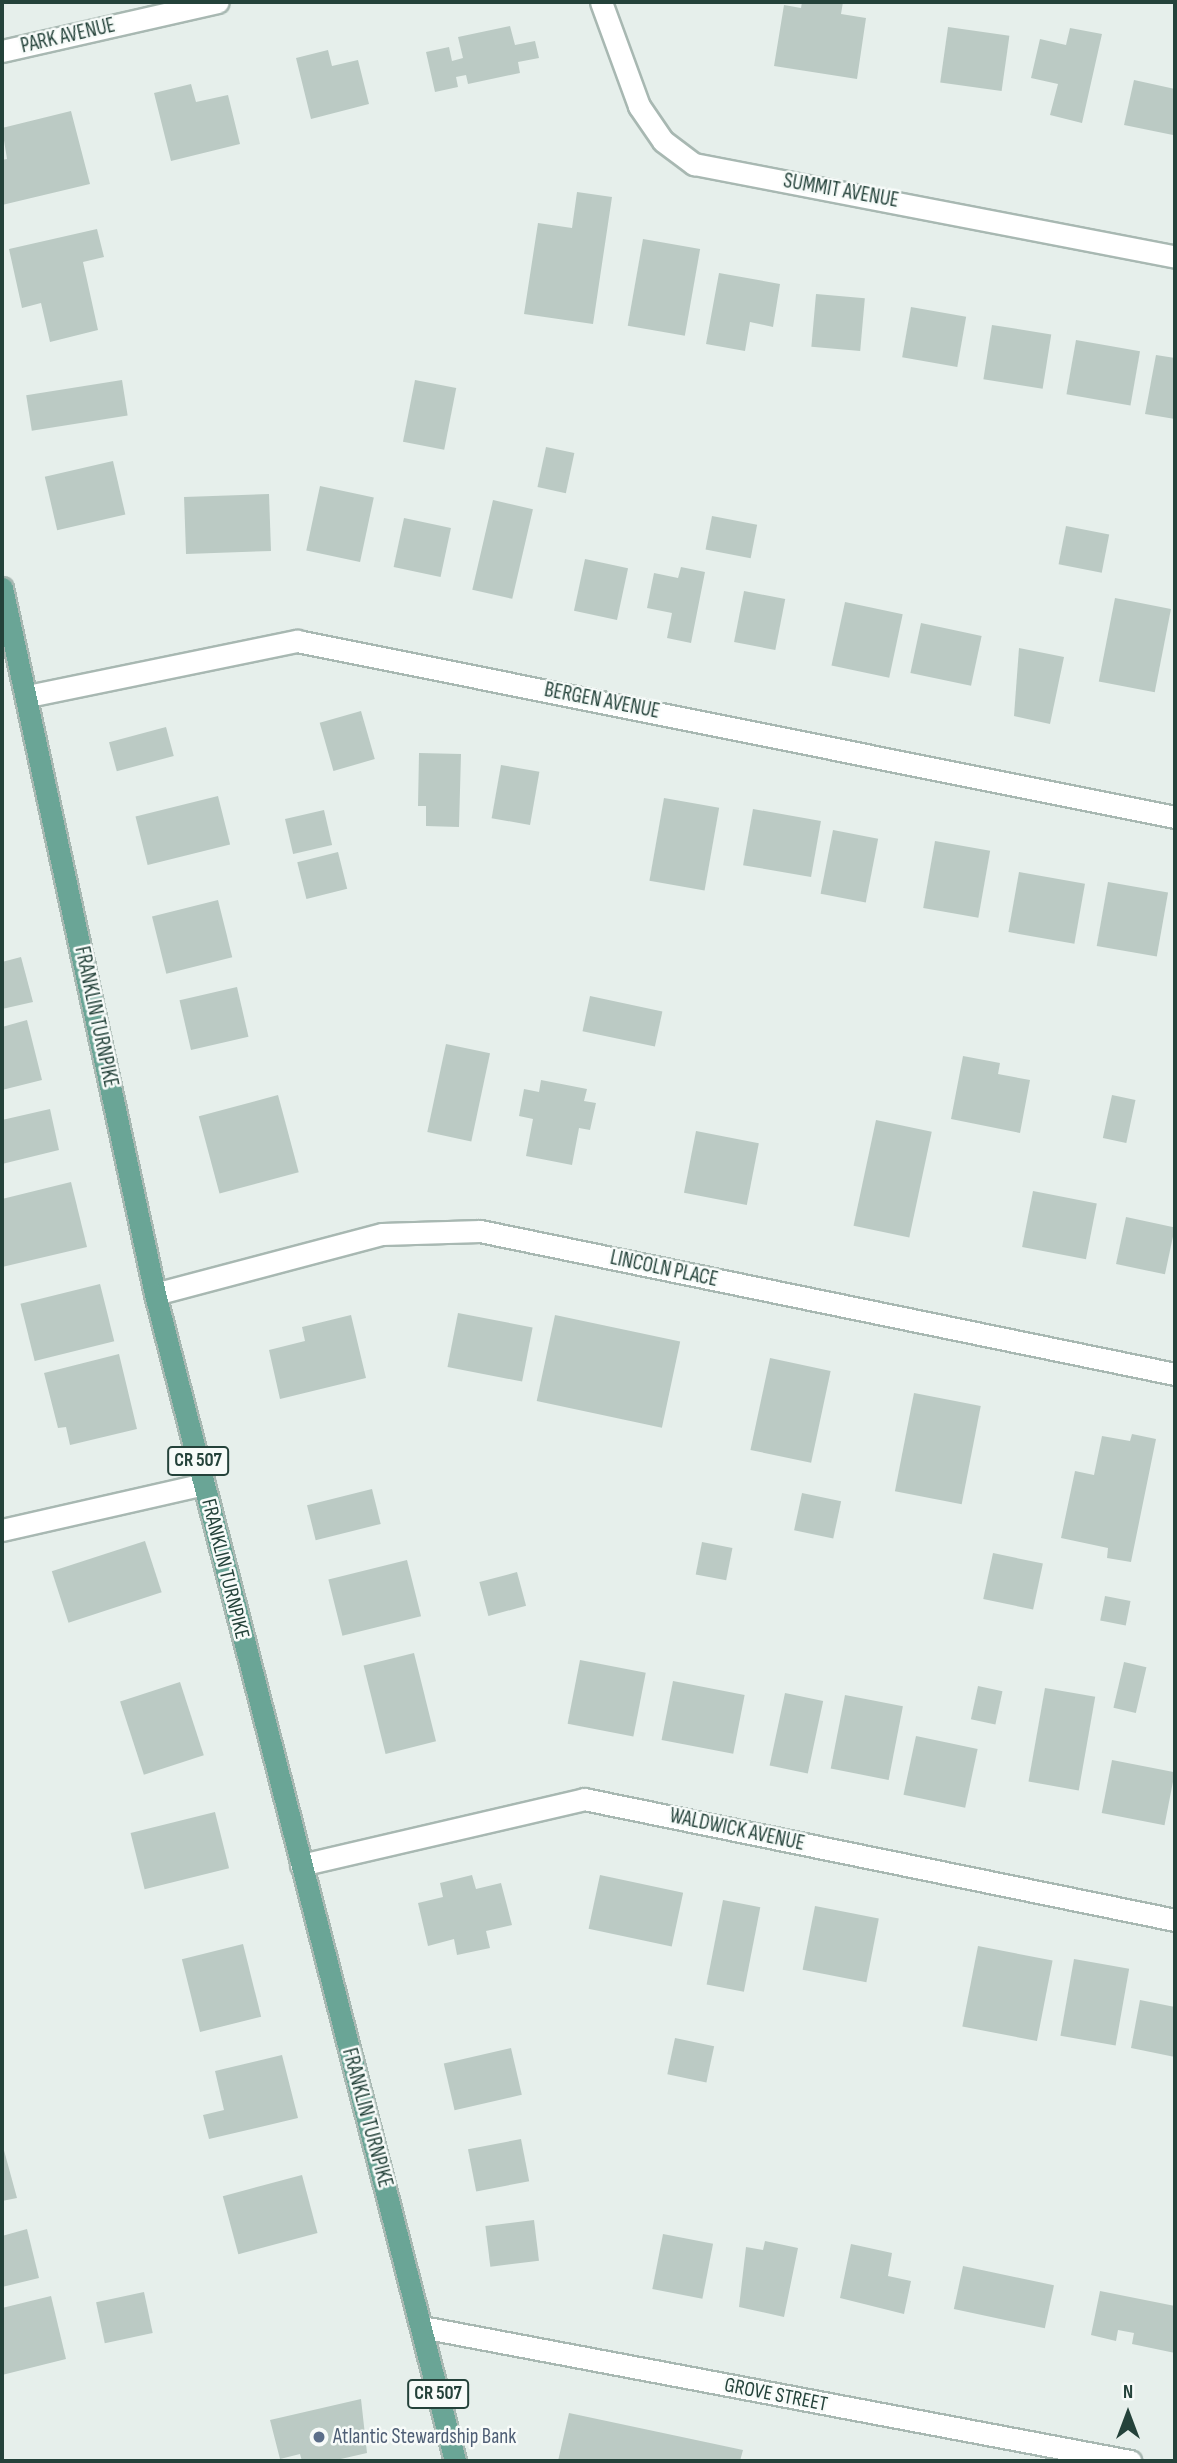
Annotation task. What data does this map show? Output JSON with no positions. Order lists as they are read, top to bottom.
{
  "streets": {
    "main road": ["FRANKLIN TURNPIKE", "CR 507"],
    "street": [
      "PARK AVENUE",
      "SUMMIT AVENUE",
      "BERGEN AVENUE",
      "LINCOLN PLACE",
      "WALDWICK AVENUE",
      "GROVE STREET"
    ]
  },
  "crossings": [
    ["BERGEN AVENUE", "FRANKLIN TURNPIKE"],
    ["FRANKLIN TURNPIKE", "LINCOLN PLACE"],
    ["FRANKLIN TURNPIKE", "WALDWICK AVENUE"],
    ["FRANKLIN TURNPIKE", "GROVE STREET"]
  ],
  "places": ["Atlantic Stewardship Bank"],
  "north": "top"
}
